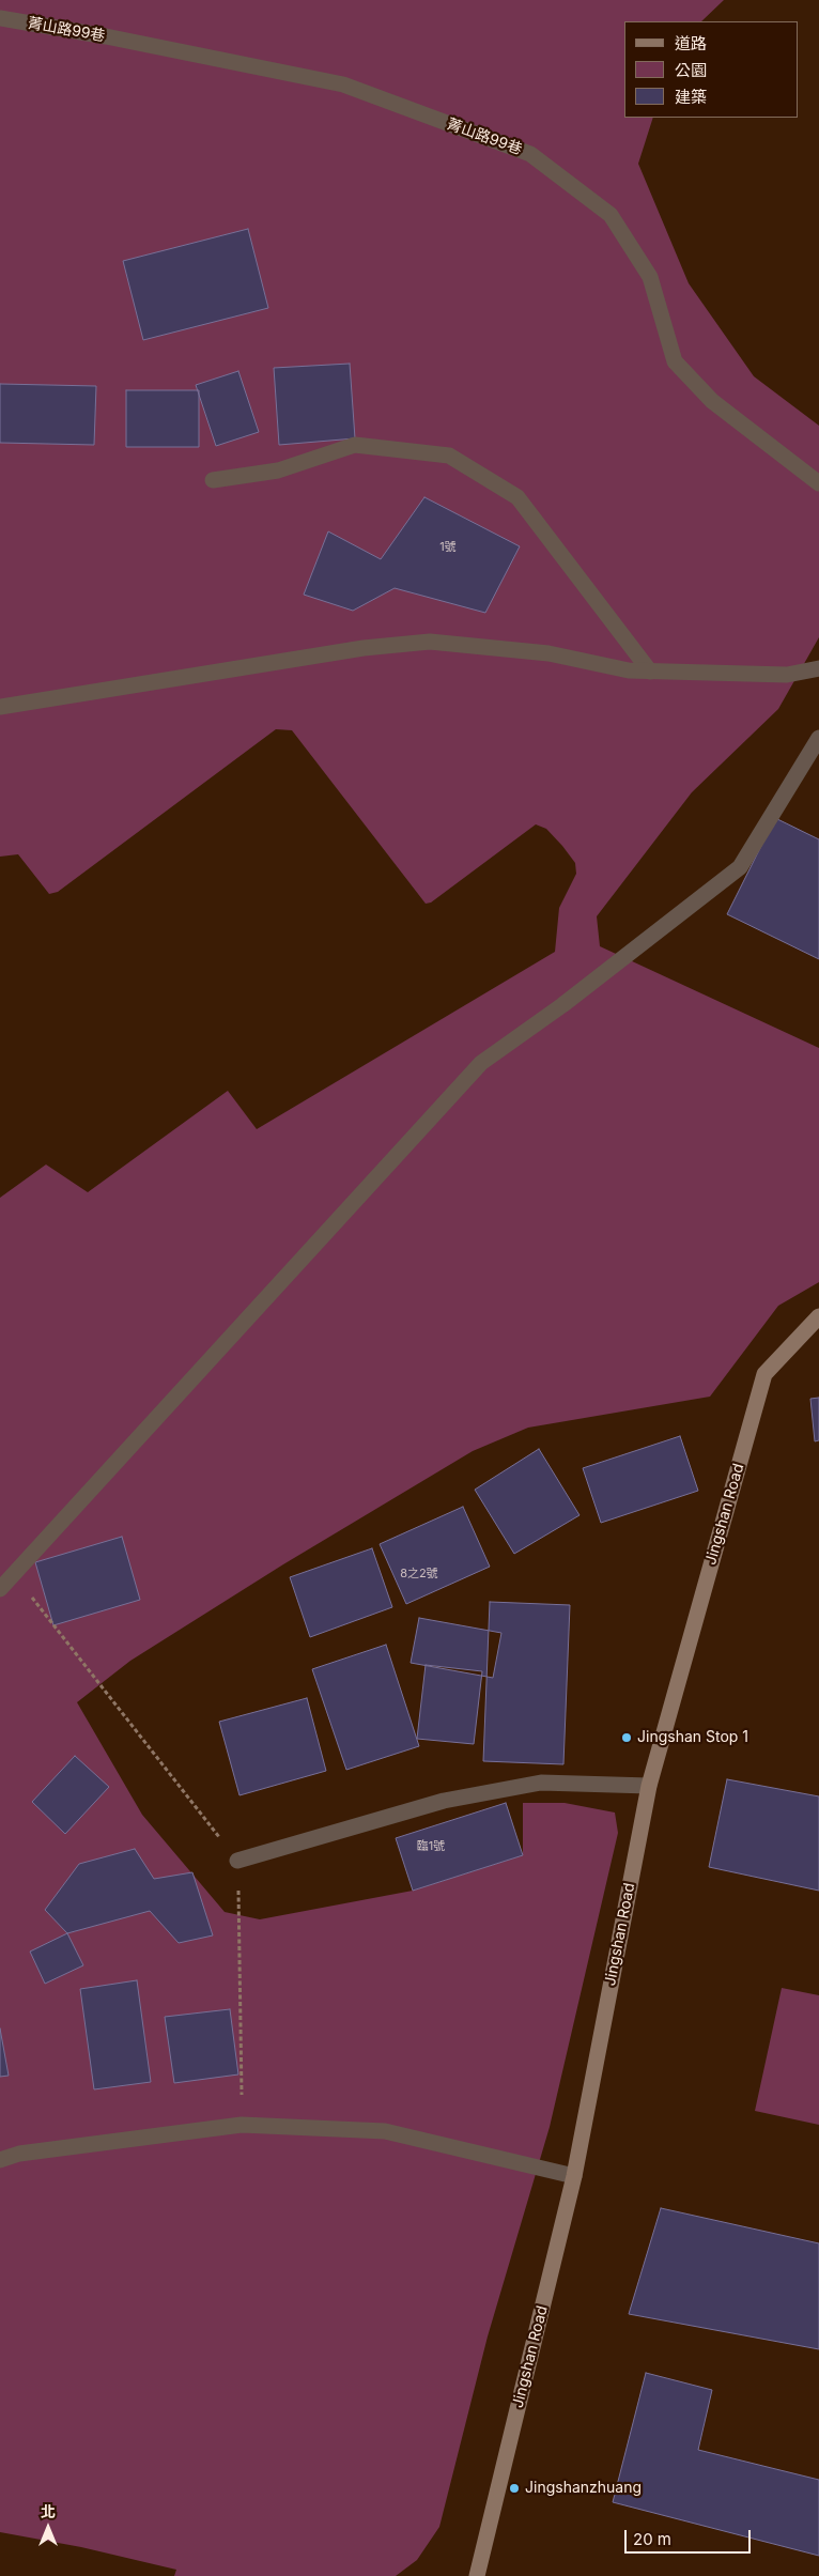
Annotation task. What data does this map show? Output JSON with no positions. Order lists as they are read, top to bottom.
{
  "streets": {
    "street": ["菁山路99巷", "Jingshan Road"]
  },
  "places": ["Jingshan Stop 1", "Jingshanzhuang"],
  "house_numbers": ["1號", "8之2號", "臨1號"],
  "legend": ["道路", "公園", "建築"],
  "scale_bar": "20 m",
  "north": "top"
}
